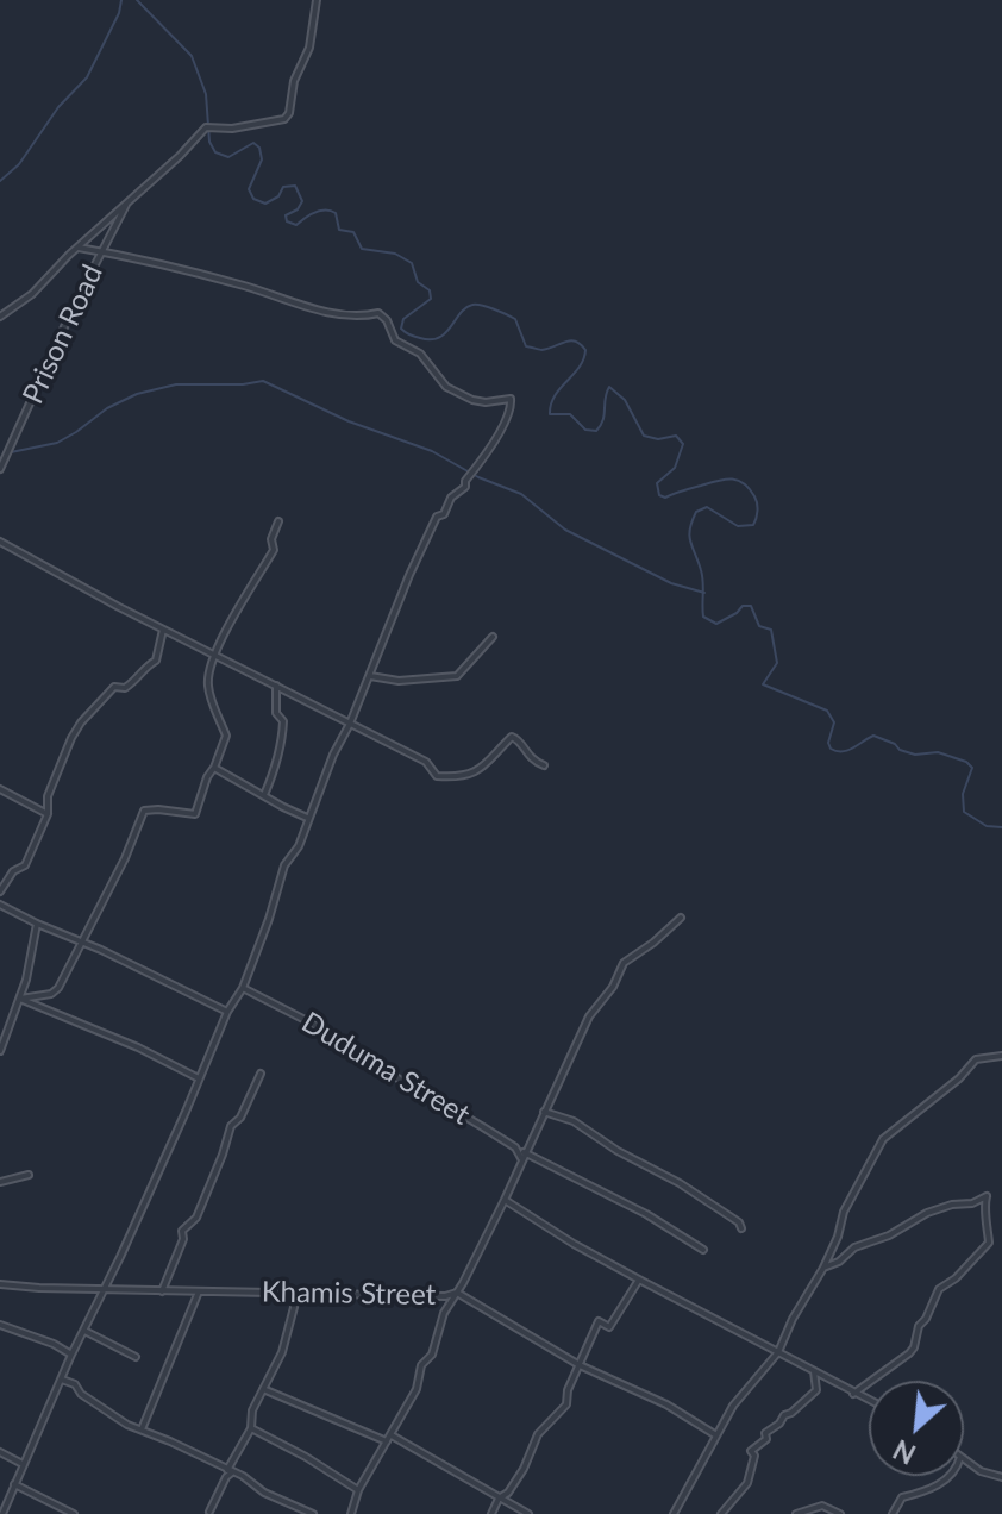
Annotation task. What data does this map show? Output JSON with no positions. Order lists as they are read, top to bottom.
{
  "streets": {
    "street": ["Prison Road", "Duduma Street", "Khamis Street"]
  },
  "north": "bottom left"
}
